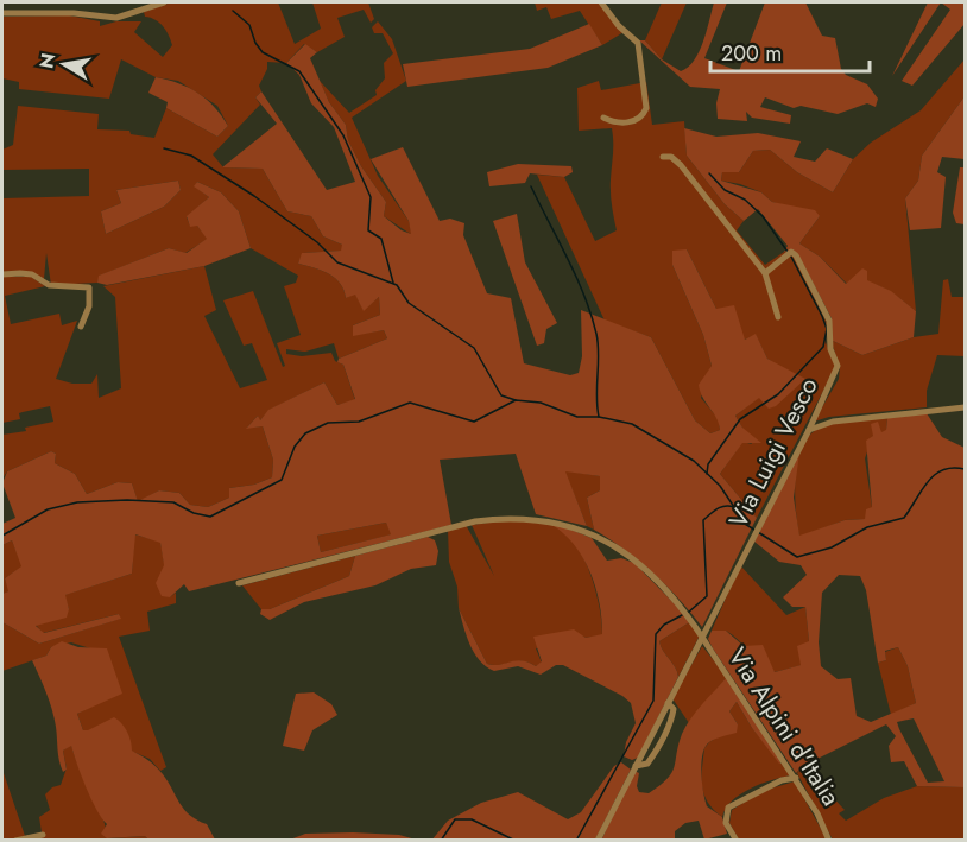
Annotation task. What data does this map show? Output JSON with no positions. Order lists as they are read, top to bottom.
{
  "streets": {
    "street": ["Via Luigi Vesco", "Via Alpini d'Italia"]
  },
  "crossings": [
    ["Via Luigi Vesco", "Via Alpini d'Italia"]
  ],
  "scale_bar": "200 m",
  "north": "left"
}
